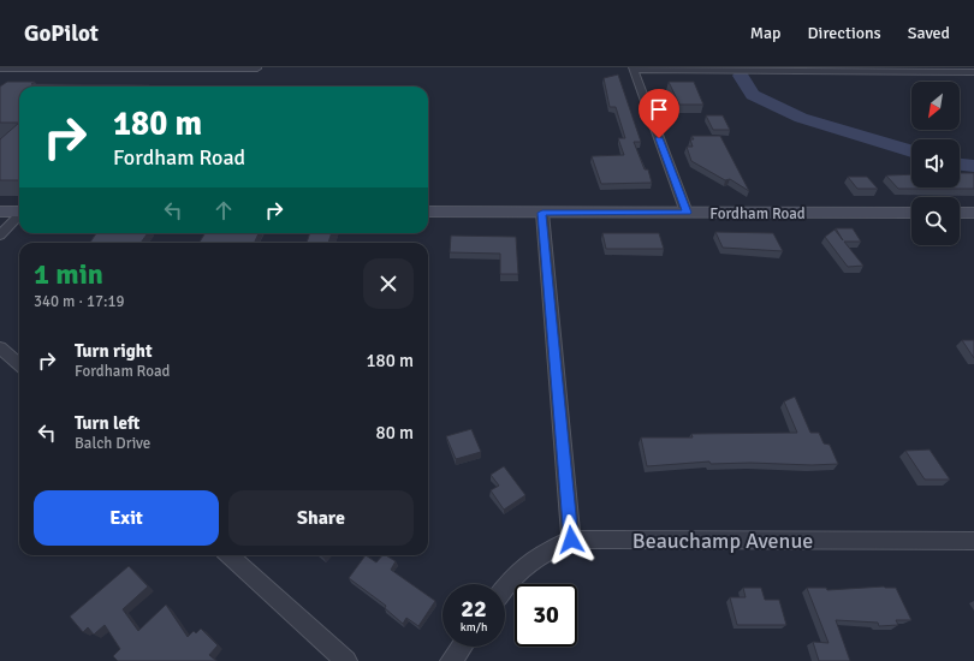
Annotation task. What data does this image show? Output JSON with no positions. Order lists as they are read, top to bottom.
{
  "streets": {
    "street": ["Fordham Road", "Beauchamp Avenue"]
  },
  "north": "bottom left",
  "page": {
    "header": "GoPilot",
    "nav": ["Map", "Directions", "Saved"],
    "turn": ["180 m", "Fordham Road"],
    "heading": ["1 min", "340 m · 17:19"],
    "list": [
      {
        "name": "Turn right",
        "note": "Fordham Road",
        "value": "180 m"
      },
      {
        "name": "Turn left",
        "note": "Balch Drive",
        "value": "80 m"
      }
    ],
    "buttons": ["Exit", "Share"],
    "speed": "22 km/h",
    "limit": "30"
  }
}
